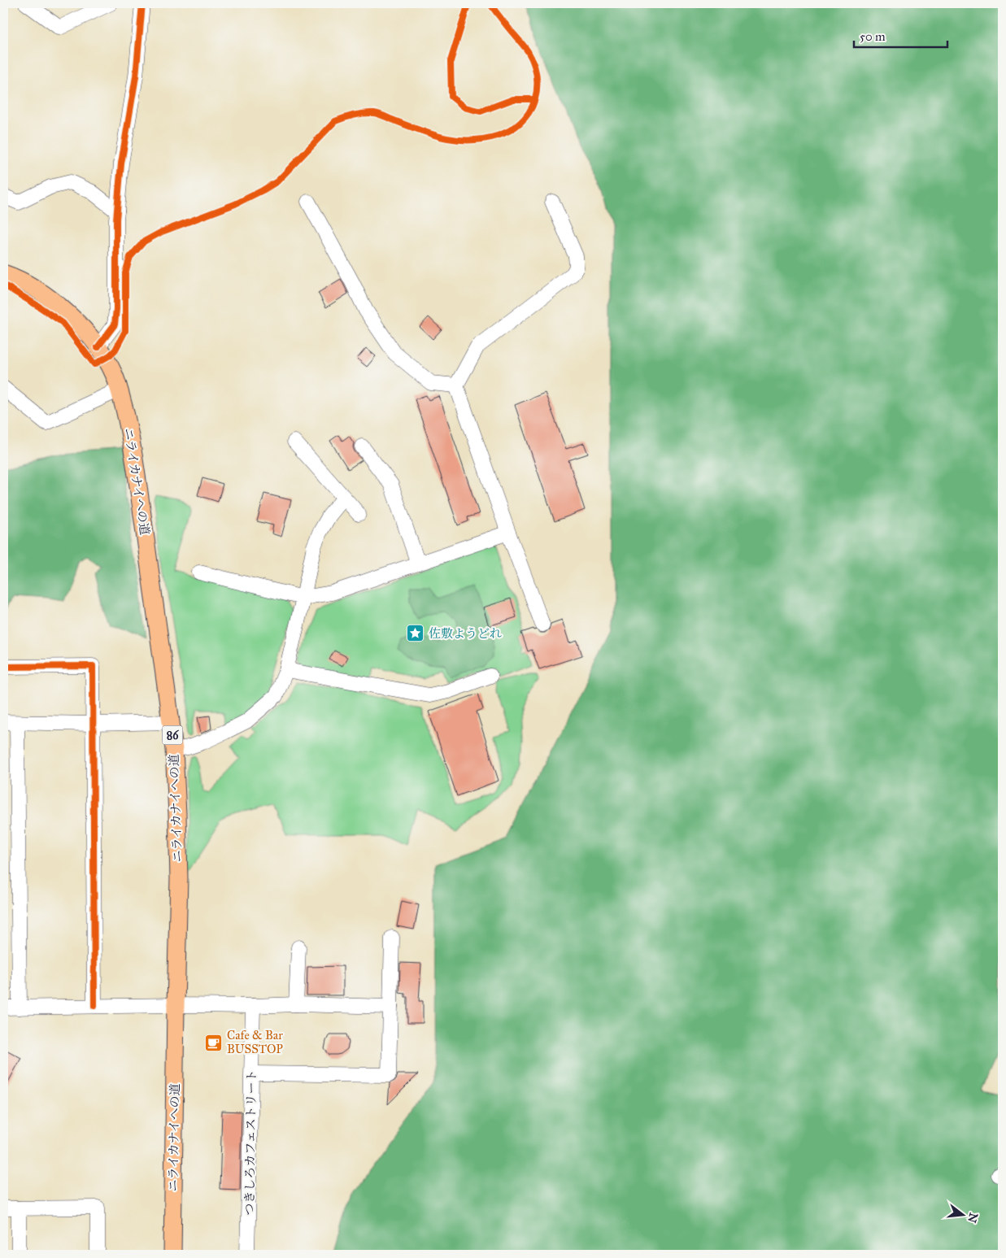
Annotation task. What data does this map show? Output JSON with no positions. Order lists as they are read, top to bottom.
{
  "streets": {
    "main road": ["ニライカナイへの道", "86"],
    "street": ["つきしろカフェストリート"]
  },
  "places": {
    "place": ["佐敷ようどれ"],
    "cafe": ["Cafe & Bar BUSSTOP"]
  },
  "scale_bar": "50 m",
  "north": "right"
}
